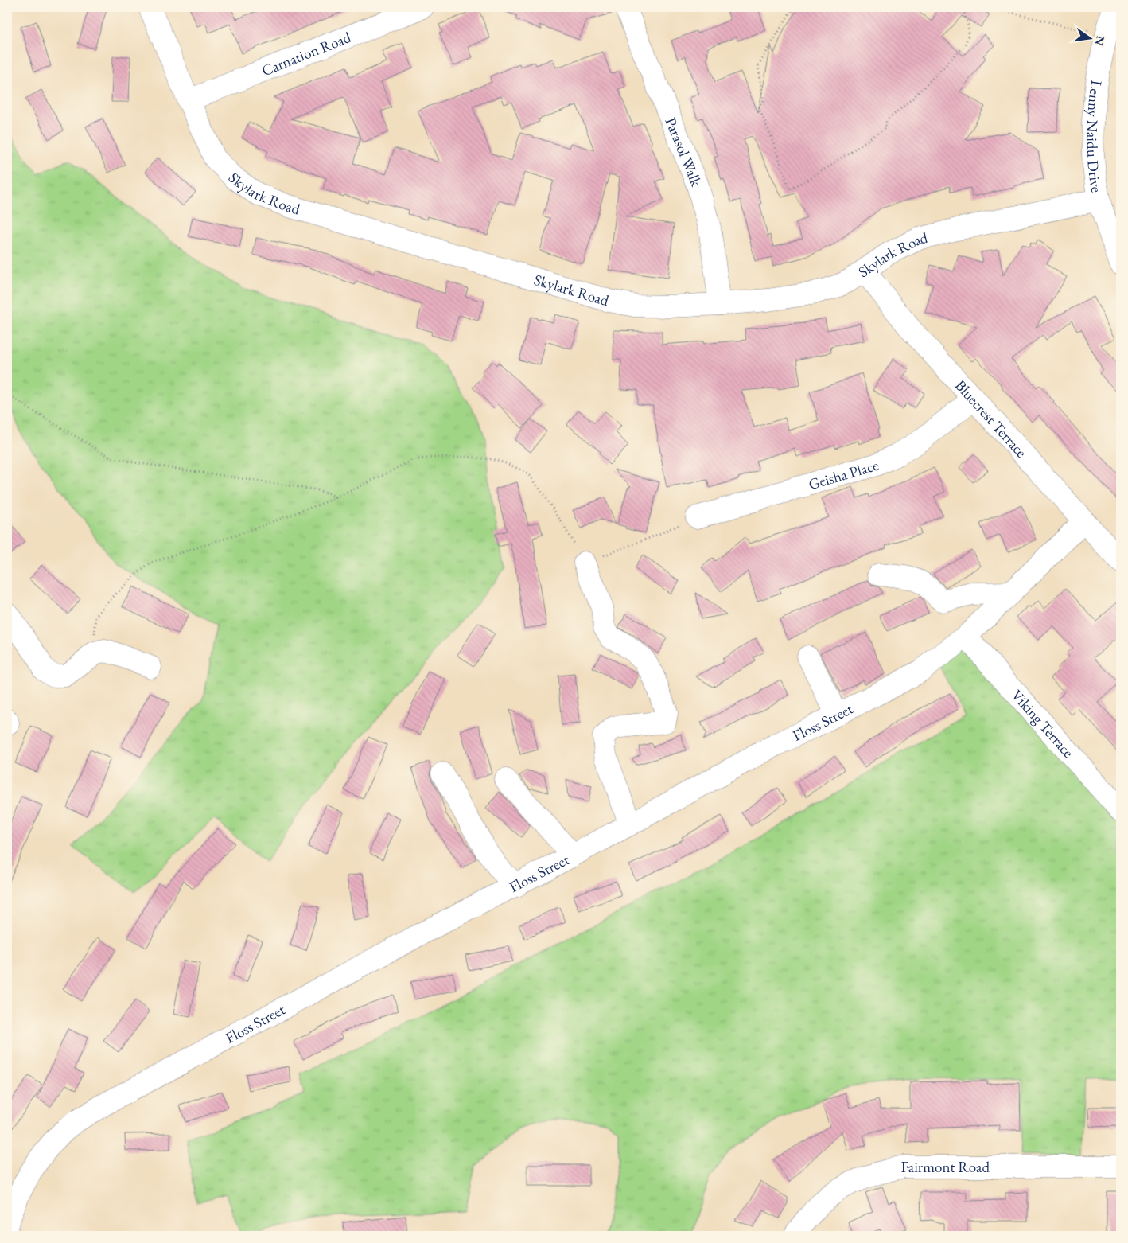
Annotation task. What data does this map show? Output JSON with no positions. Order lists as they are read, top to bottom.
{
  "streets": {
    "street": [
      "Carnation Road",
      "Lenny Naidu Drive",
      "Parasol Walk",
      "Skylark Road",
      "Bluecrest Terrace",
      "Geisha Place",
      "Floss Street",
      "Viking Terrace",
      "Fairmont Road"
    ]
  },
  "crossings": [
    ["Carnation Road", "Skylark Road"],
    ["Lenny Naidu Drive", "Skylark Road"],
    ["Parasol Walk", "Skylark Road"],
    ["Skylark Road", "Bluecrest Terrace"],
    ["Bluecrest Terrace", "Geisha Place"],
    ["Bluecrest Terrace", "Floss Street"],
    ["Floss Street", "Viking Terrace"]
  ],
  "north": "right"
}
